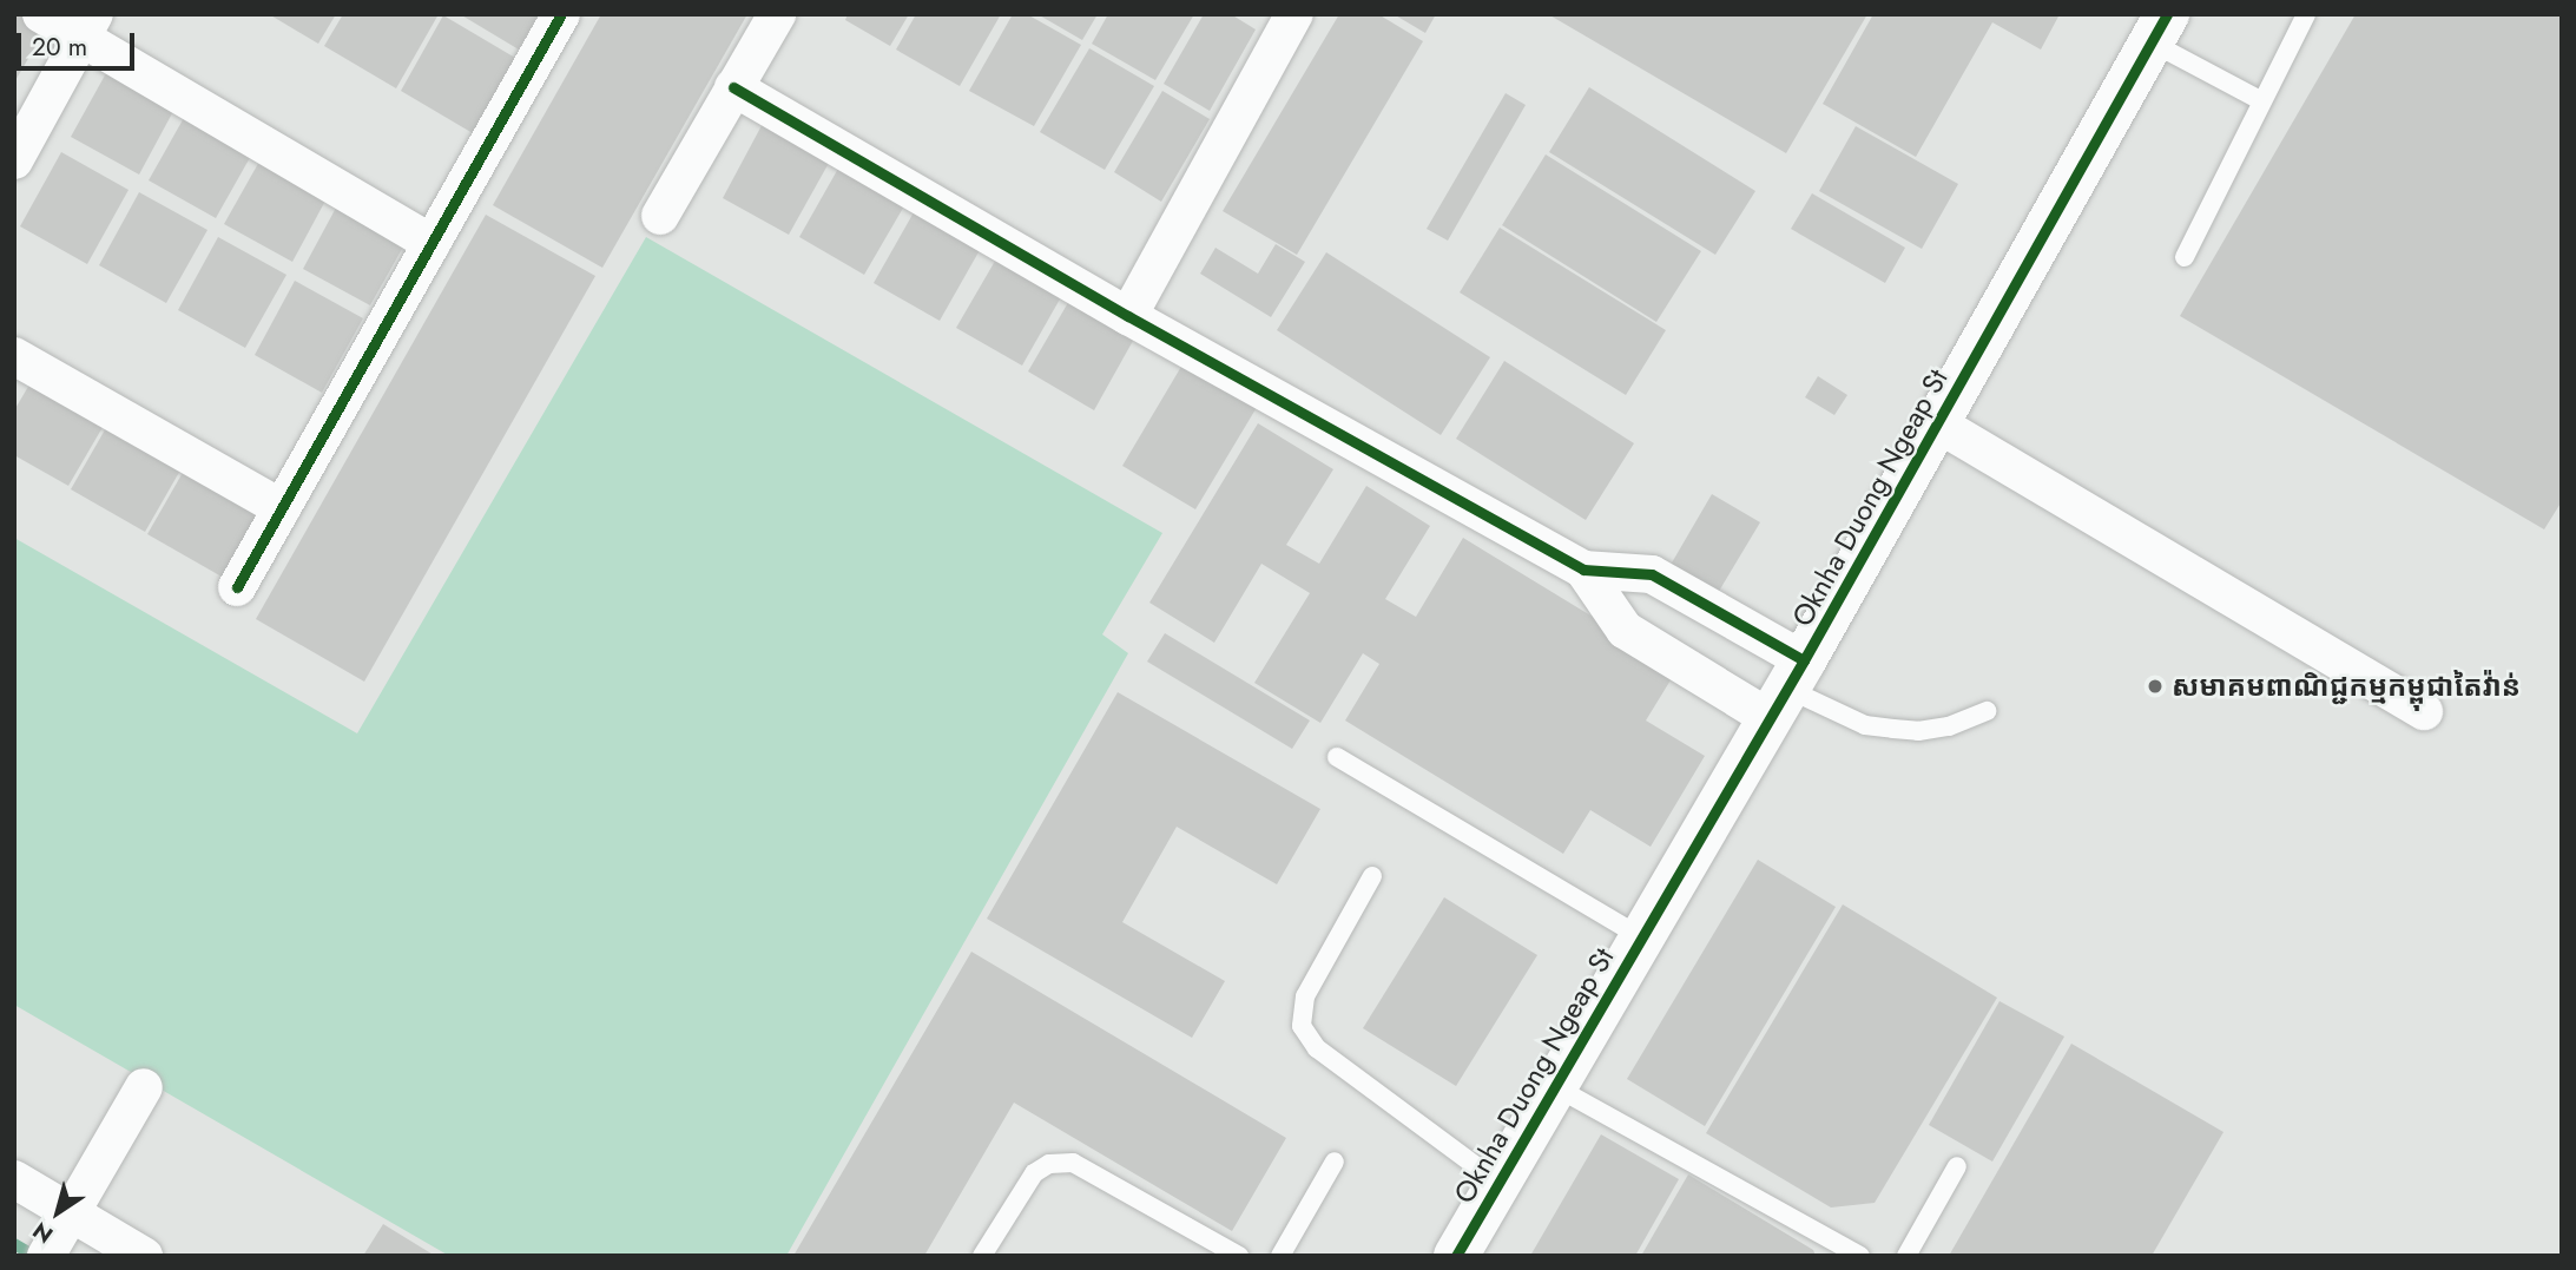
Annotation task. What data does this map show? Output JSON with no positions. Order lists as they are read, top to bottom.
{
  "streets": {
    "street": ["Oknha Duong Ngeap St"]
  },
  "places": ["សមាគមពាណិជ្ជកម្មកម្ពុជាតៃវ៉ាន់"],
  "scale_bar": "20 m",
  "north": "bottom left"
}
